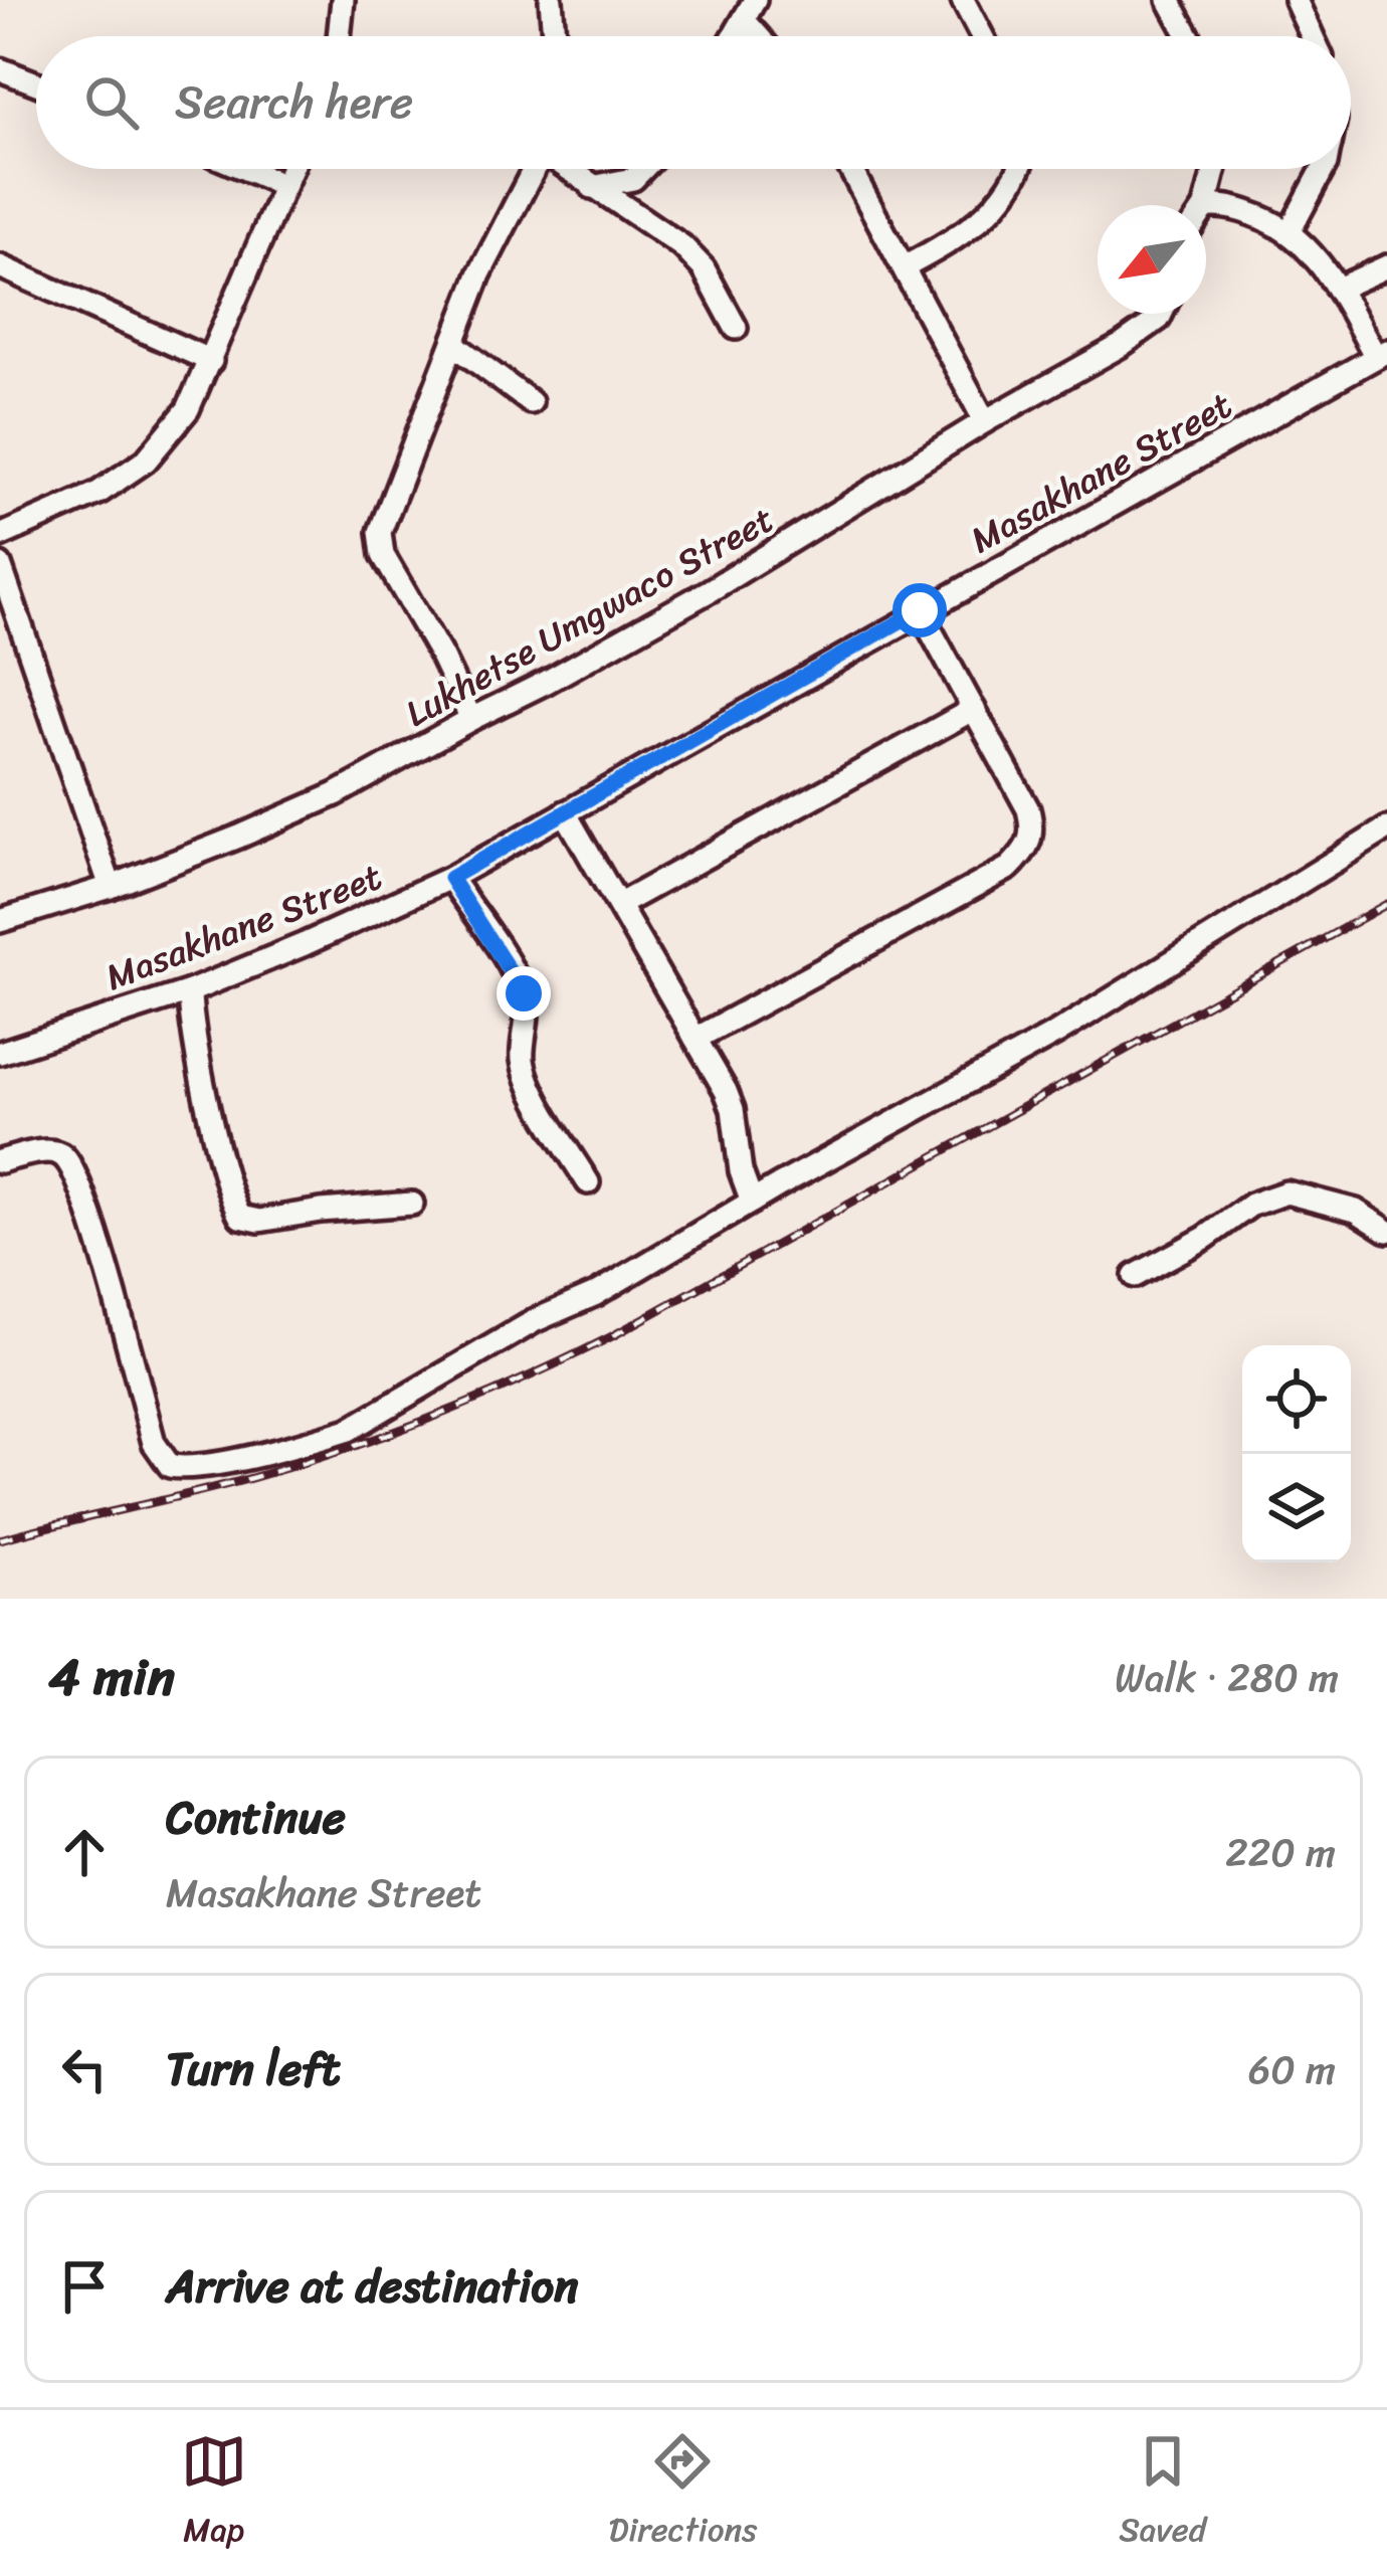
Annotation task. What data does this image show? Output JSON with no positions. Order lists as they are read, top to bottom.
{
  "streets": {
    "street": ["Masakhane Street", "Lukhetse Umgwaco Street"]
  },
  "north": "bottom left",
  "page": {
    "search": "Search here",
    "heading": ["4 min", "Walk · 280 m"],
    "list": [
      ["Continue", "Masakhane Street", "220 m"],
      ["Turn left", "60 m"],
      "Arrive at destination"
    ],
    "nav": ["Map", "Directions", "Saved"]
  }
}
